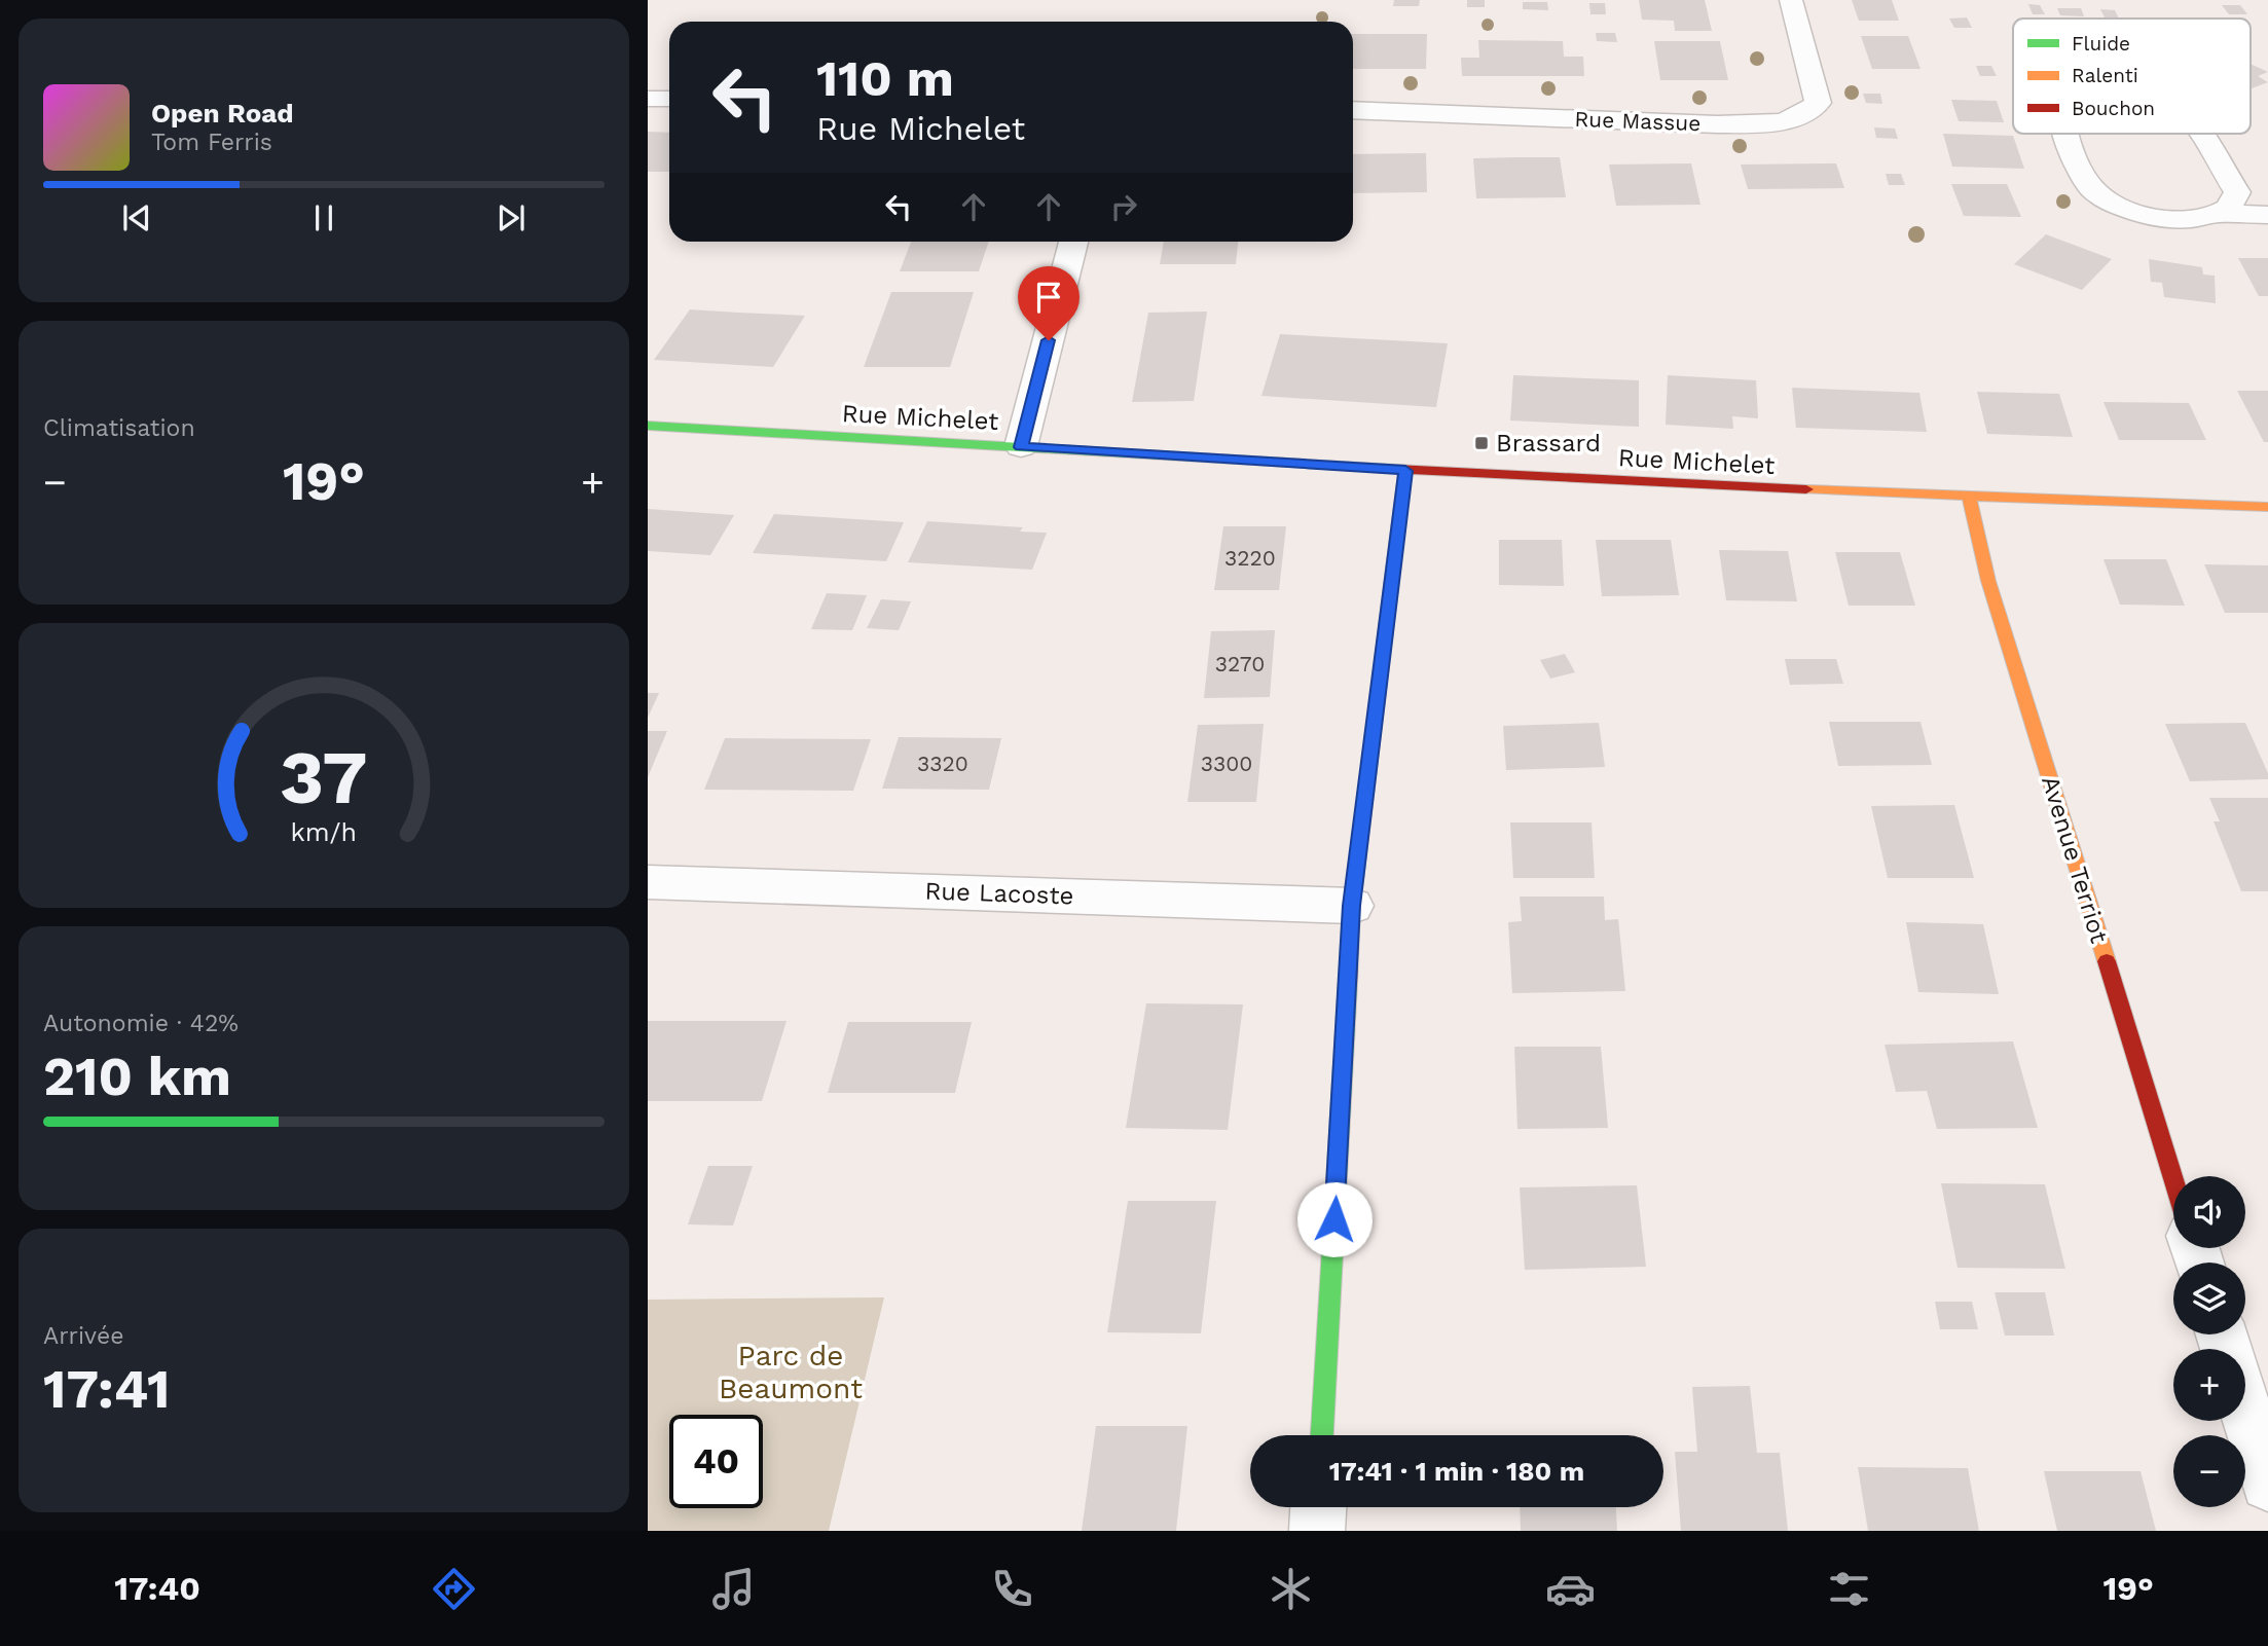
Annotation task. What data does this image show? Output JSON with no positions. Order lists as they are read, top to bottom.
{
  "streets": {
    "street": [
      "Rue Massue",
      "Rue Michelet",
      "Avenue Terriot",
      "Rue Lacoste"
    ]
  },
  "crossings": [
    ["Rue Michelet", "Avenue Terriot"]
  ],
  "parks": ["Parc de Beaumont"],
  "places": {
    "transit": ["Brassard"]
  },
  "house_numbers": [
    "3220",
    "3270",
    "3320",
    "3300"
  ],
  "legend": ["Fluide", "Ralenti", "Bouchon"],
  "page": {
    "turn": ["110 m", "Rue Michelet"],
    "song": ["Open Road", "Tom Ferris"],
    "tile": [
      "Climatisation",
      ["Autonomie · 42%", "210 km"],
      ["Arrivée", "17:41"]
    ],
    "heat": ["−", "19°", "+"],
    "map_buttons": ["+", "−"],
    "limit": "40",
    "trip": "17:41 · 1 min · 180 m",
    "tabs": ["17:40", "19°"],
    "gauge": ["37", "km/h"]
  }
}
